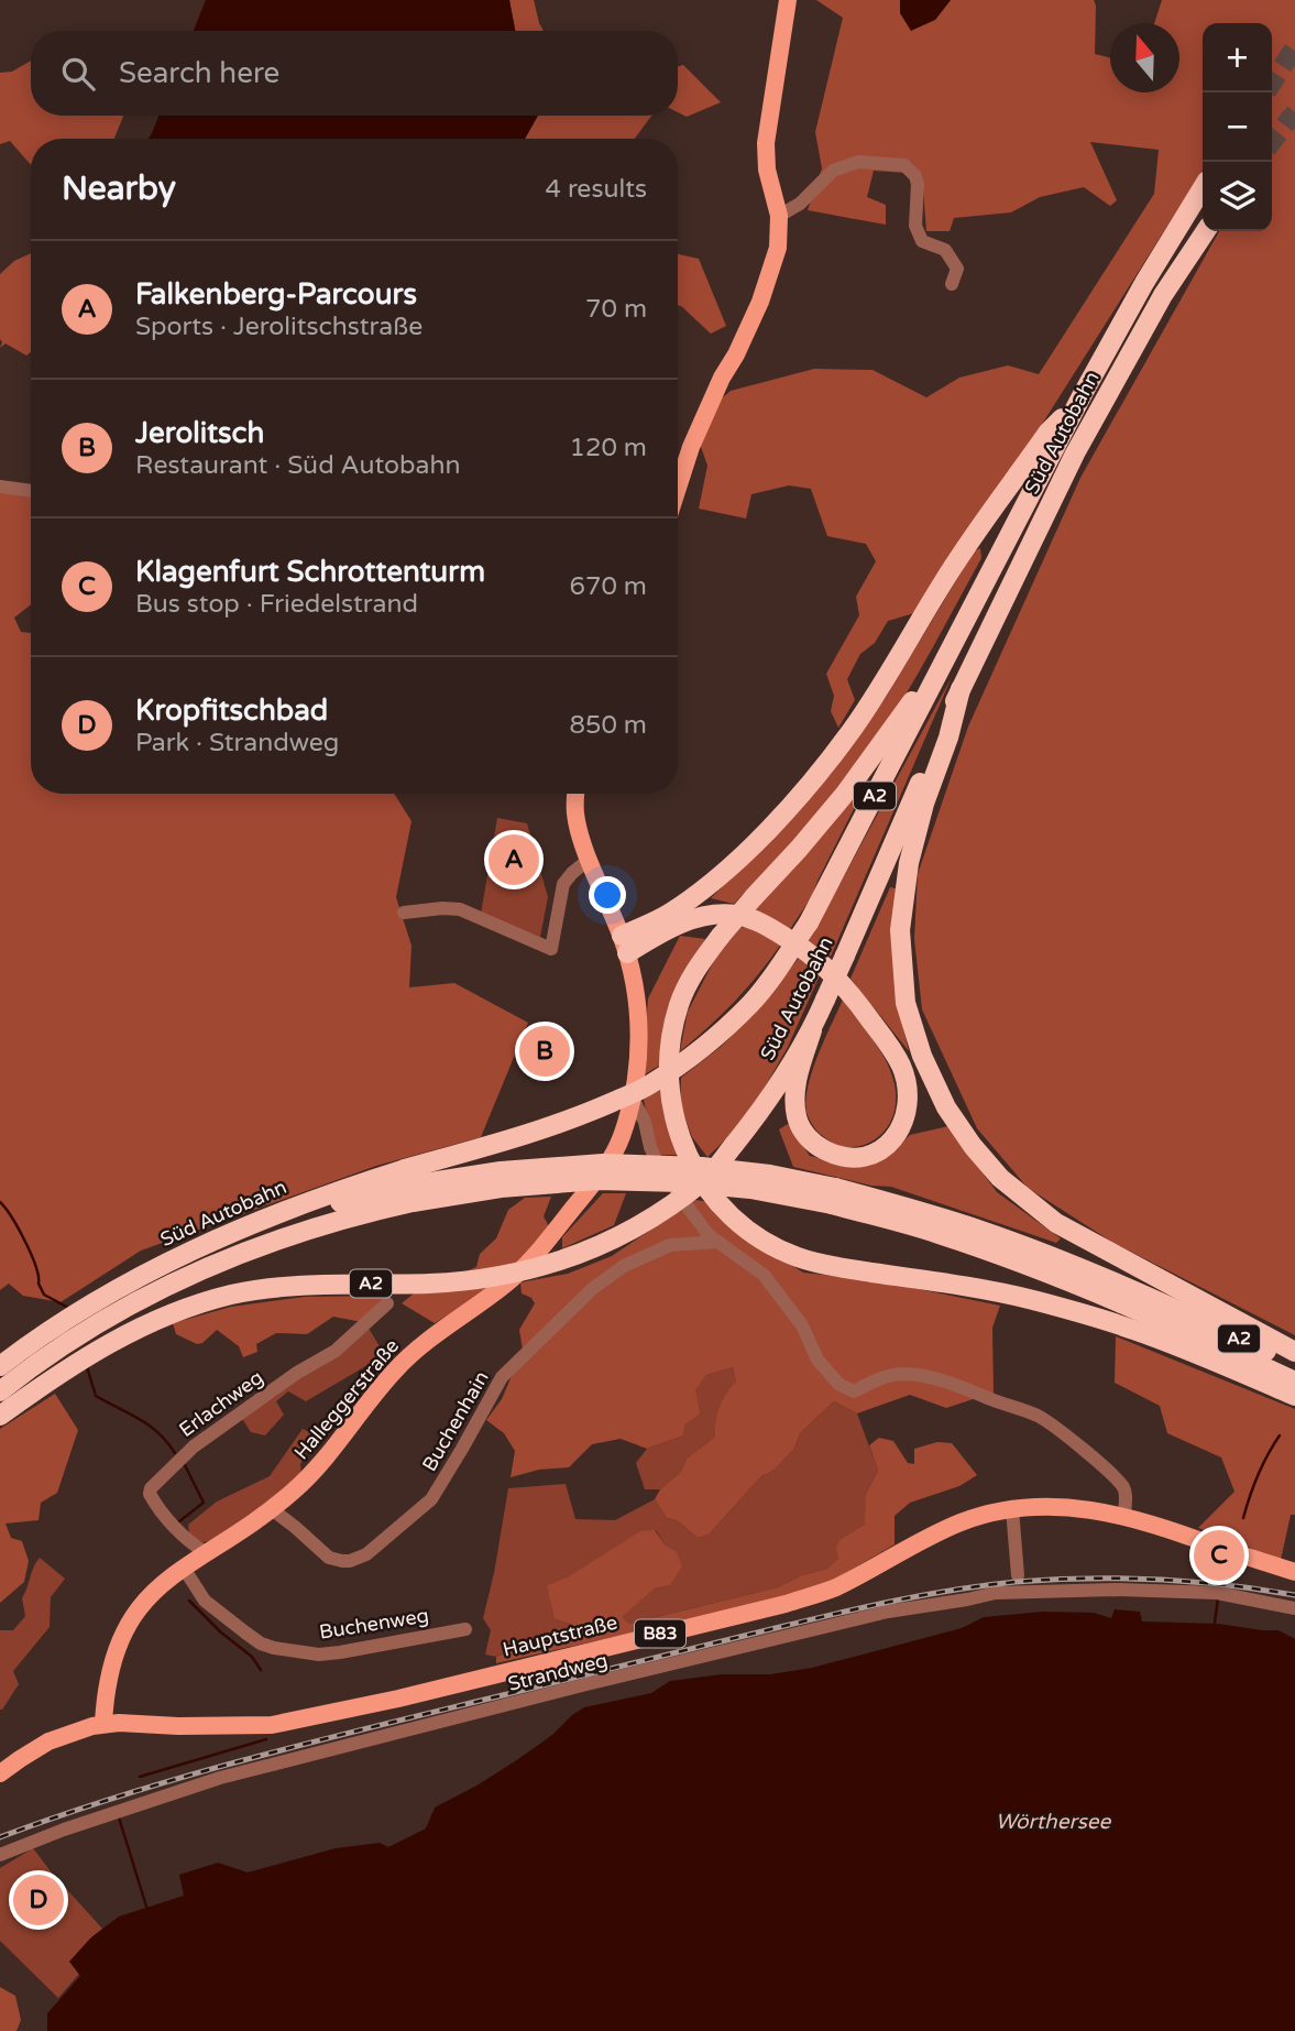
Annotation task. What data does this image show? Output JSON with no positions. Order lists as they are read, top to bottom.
{
  "streets": {
    "highway": ["Süd Autobahn", "A2"],
    "main road": ["Halleggerstraße", "B83", "Hauptstraße"],
    "street": [
      "Erlachweg",
      "Buchenhain",
      "Buchenweg",
      "Strandweg"
    ]
  },
  "crossings": [
    ["Süd Autobahn", "A2"],
    ["Halleggerstraße", "Erlachweg"],
    ["Halleggerstraße", "Buchenhain"],
    ["Halleggerstraße", "Buchenweg"],
    ["Halleggerstraße", "Hauptstraße"],
    ["B83", "Hauptstraße"]
  ],
  "water": ["Wörthersee"],
  "north": "top",
  "page": {
    "map_buttons": ["+", "−"],
    "search": "Search here",
    "heading": ["Nearby", "4 results"],
    "list": [
      {
        "mark": "A",
        "name": "Falkenberg-Parcours",
        "note": "Sports · Jerolitschstraße",
        "value": "70 m"
      },
      {
        "mark": "B",
        "name": "Jerolitsch",
        "note": "Restaurant · Süd Autobahn",
        "value": "120 m"
      },
      {
        "mark": "C",
        "name": "Klagenfurt Schrottenturm",
        "note": "Bus stop · Friedelstrand",
        "value": "670 m"
      },
      {
        "mark": "D",
        "name": "Kropfitschbad",
        "note": "Park · Strandweg",
        "value": "850 m"
      }
    ],
    "pins": [
      "A",
      "B",
      "C",
      "D"
    ]
  }
}
